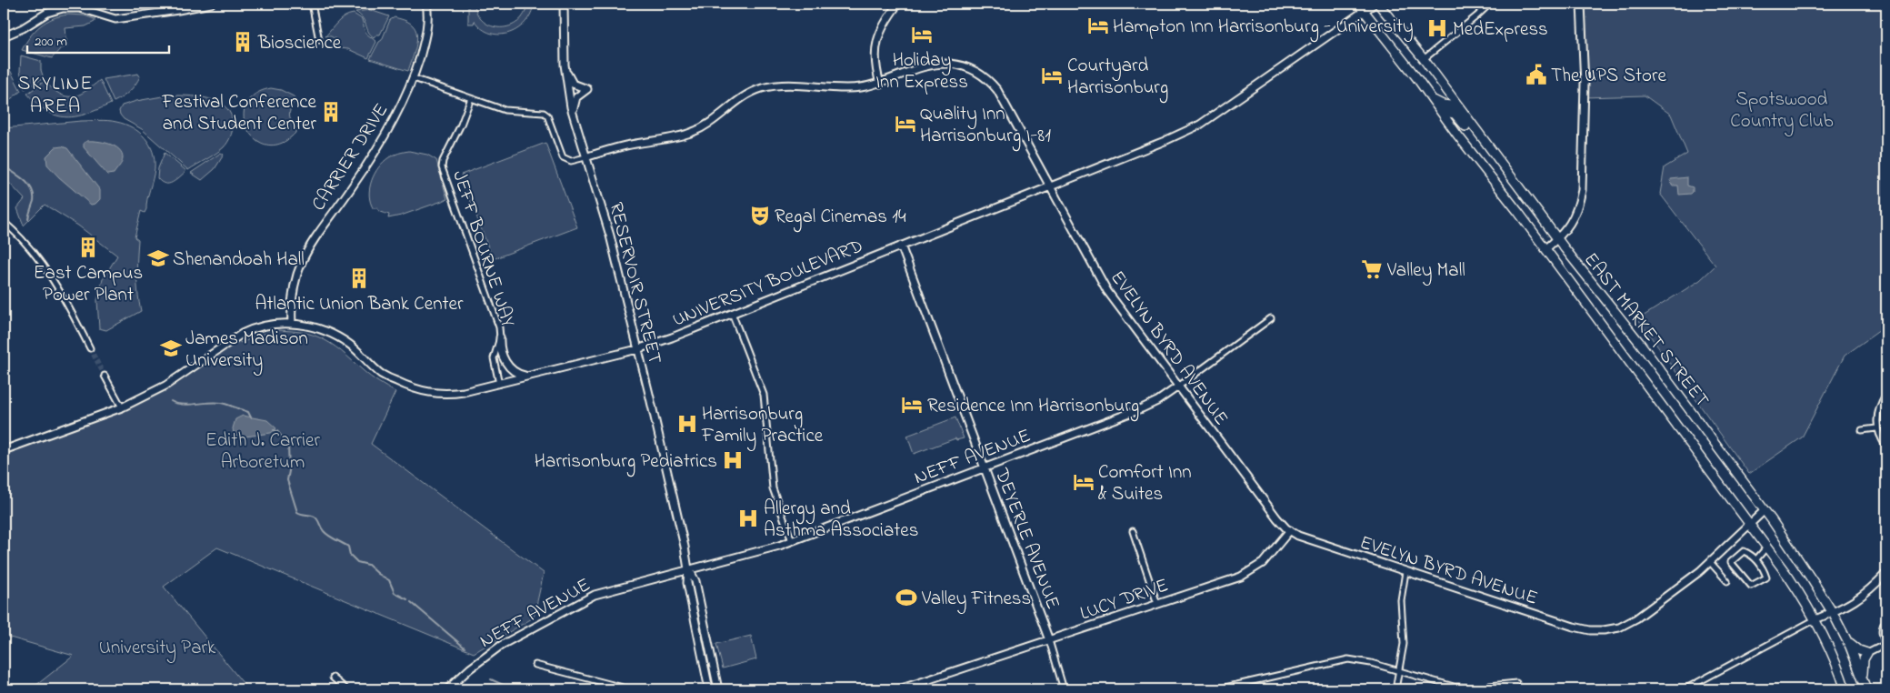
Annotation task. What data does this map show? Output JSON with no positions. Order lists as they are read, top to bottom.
{
  "streets": {
    "highway": ["EAST MARKET STREET"],
    "street": [
      "CARRIER DRIVE",
      "JEFF BOURNE WAY",
      "UNIVERSITY BOULEVARD",
      "RESERVOIR STREET",
      "EVELYN BYRD AVENUE",
      "NEFF AVENUE",
      "DEYERLE AVENUE",
      "LUCY DRIVE"
    ]
  },
  "crossings": [
    ["CARRIER DRIVE", "UNIVERSITY BOULEVARD"],
    ["JEFF BOURNE WAY", "UNIVERSITY BOULEVARD"],
    ["UNIVERSITY BOULEVARD", "RESERVOIR STREET"],
    ["UNIVERSITY BOULEVARD", "EAST MARKET STREET"],
    ["UNIVERSITY BOULEVARD", "EVELYN BYRD AVENUE"],
    ["UNIVERSITY BOULEVARD", "DEYERLE AVENUE"],
    ["RESERVOIR STREET", "EVELYN BYRD AVENUE"],
    ["RESERVOIR STREET", "NEFF AVENUE"],
    ["EAST MARKET STREET", "EVELYN BYRD AVENUE"],
    ["EVELYN BYRD AVENUE", "NEFF AVENUE"],
    ["EVELYN BYRD AVENUE", "LUCY DRIVE"],
    ["NEFF AVENUE", "DEYERLE AVENUE"],
    ["DEYERLE AVENUE", "LUCY DRIVE"]
  ],
  "districts": ["SKYLINE AREA"],
  "parks": ["Spotswood Country Club", "Edith J. Carrier Arboretum", "University Park"],
  "places": {
    "hotel": [
      "Hampton Inn Harrisonburg - University",
      "Holiday Inn Express",
      "Courtyard Harrisonburg",
      "Quality Inn Harrisonburg I-81",
      "Residence Inn Harrisonburg",
      "Comfort Inn & Suites"
    ],
    "hospital": [
      "MedExpress",
      "Harrisonburg Family Practice",
      "Harrisonburg Pediatrics",
      "Allergy and Asthma Associates"
    ],
    "building": [
      "Bioscience",
      "Festival Conference and Student Center",
      "East Campus Power Plant",
      "Atlantic Union Bank Center"
    ],
    "public building": ["The UPS Store"],
    "theatre": ["Regal Cinemas 14"],
    "school or university": ["Shenandoah Hall", "James Madison University"],
    "supermarket": ["Valley Mall"],
    "sports": ["Valley Fitness"]
  },
  "scale_bar": "200 m"
}
